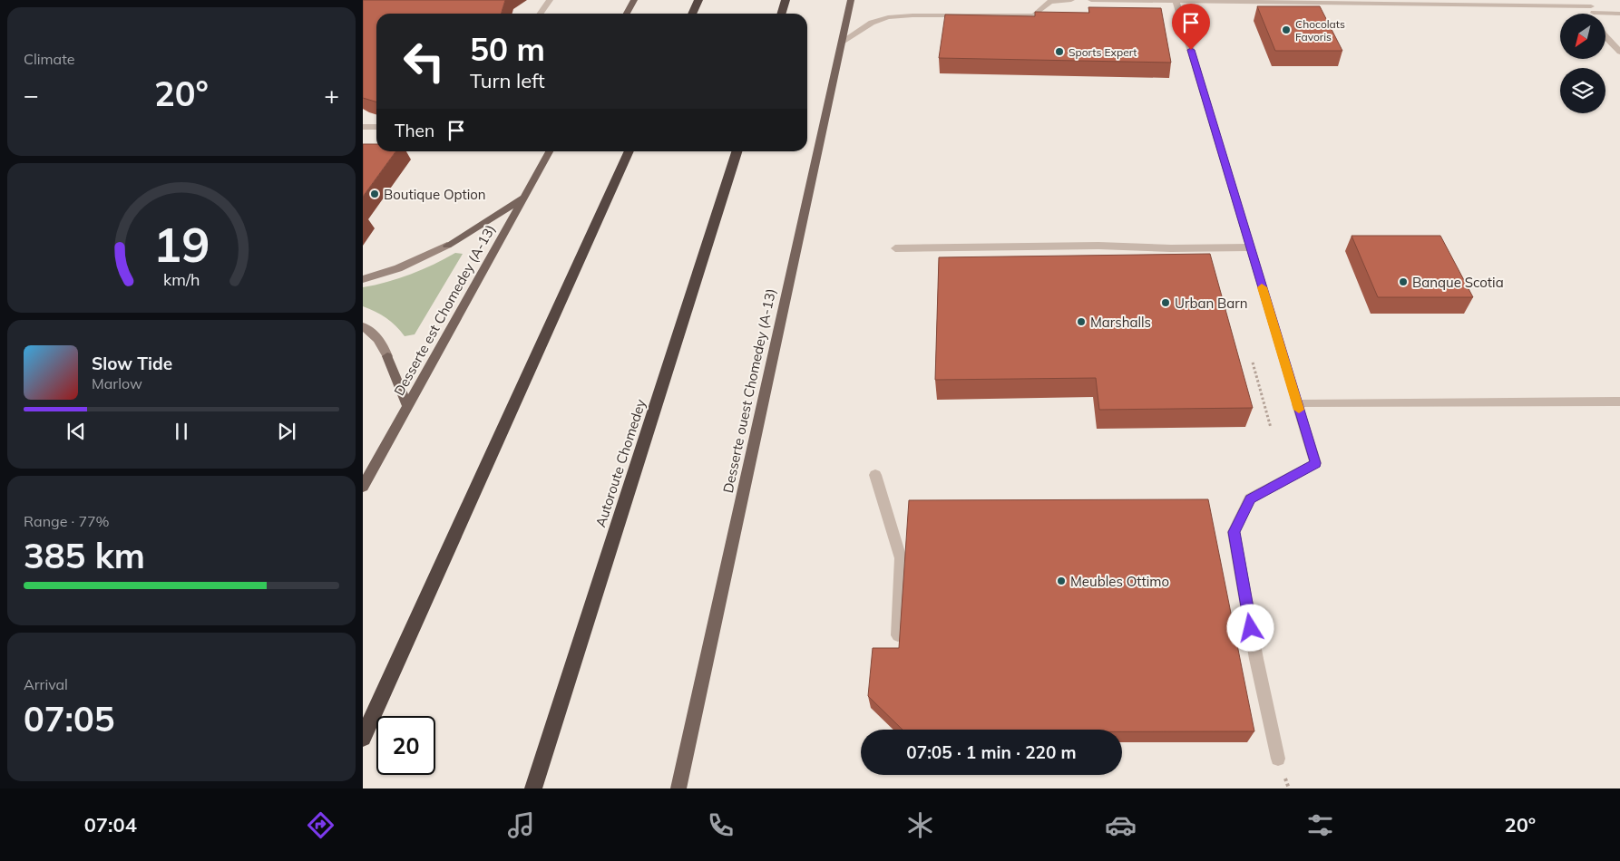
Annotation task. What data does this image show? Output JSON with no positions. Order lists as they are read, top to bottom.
{
  "streets": {
    "highway": ["Autoroute Chomedey"],
    "main road": ["Desserte est Chomedey (A-13)", "Desserte ouest Chomedey (A-13)"]
  },
  "places": [
    "Chocolats Favoris",
    "Sports Expert",
    "Boutique Option",
    "Banque Scotia",
    "Urban Barn",
    "Marshalls",
    "Meubles Ottimo"
  ],
  "north": "bottom left",
  "page": {
    "tile": [
      "Climate",
      ["Range · 77%", "385 km"],
      ["Arrival", "07:05"]
    ],
    "turn": ["50 m", "Turn left"],
    "heat": ["−", "20°", "+"],
    "then": "Then",
    "song": ["Slow Tide", "Marlow"],
    "limit": "20",
    "trip": "07:05 · 1 min · 220 m",
    "tabs": ["07:04", "20°"],
    "gauge": ["19", "km/h"]
  }
}
